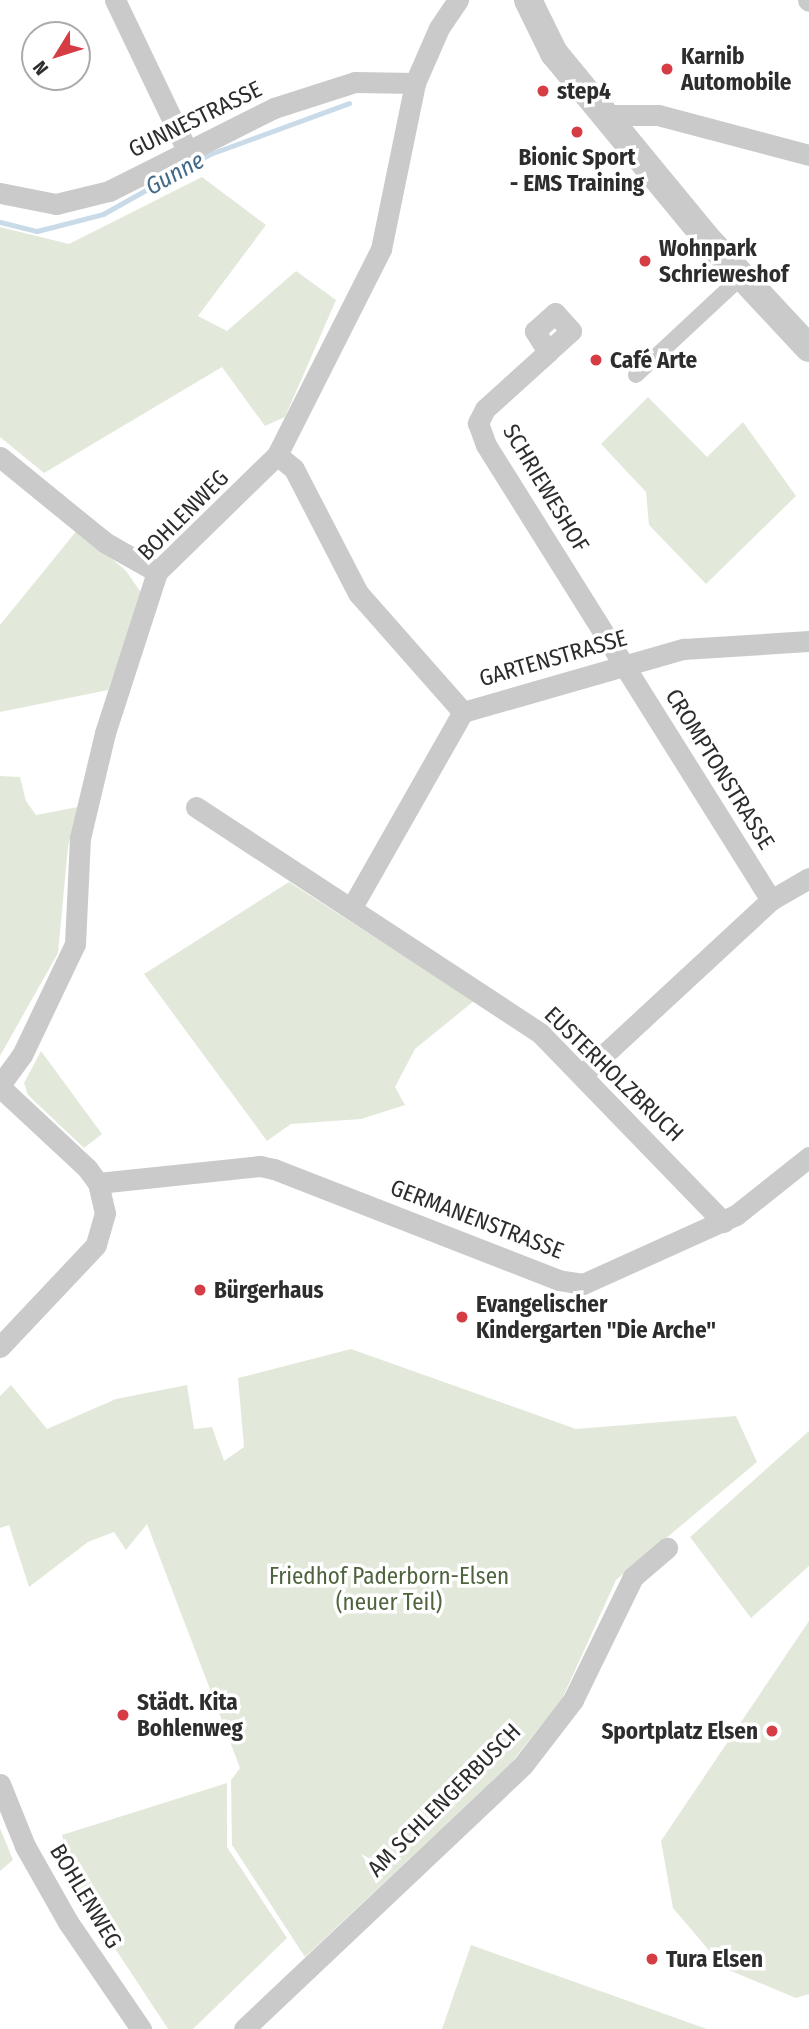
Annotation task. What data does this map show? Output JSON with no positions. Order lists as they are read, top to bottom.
{
  "streets": {
    "street": [
      "GUNNESTRASSE",
      "SCHRIEWESHOF",
      "BOHLENWEG",
      "GARTENSTRASSE",
      "CROMPTONSTRASSE",
      "EUSTERHOLZBRUCH",
      "GERMANENSTRASSE",
      "AM SCHLENGERBUSCH"
    ]
  },
  "crossings": [
    ["GUNNESTRASSE", "BOHLENWEG"],
    ["SCHRIEWESHOF", "GARTENSTRASSE"],
    ["SCHRIEWESHOF", "CROMPTONSTRASSE"],
    ["BOHLENWEG", "GARTENSTRASSE"],
    ["BOHLENWEG", "GERMANENSTRASSE"],
    ["GARTENSTRASSE", "CROMPTONSTRASSE"],
    ["EUSTERHOLZBRUCH", "GERMANENSTRASSE"]
  ],
  "water": ["Gunne"],
  "parks": ["Friedhof Paderborn-Elsen (neuer Teil)"],
  "places": [
    "Karnib Automobile",
    "step4",
    "Bionic Sport - EMS Training",
    "Wohnpark Schrieweshof",
    "Café Arte",
    "Bürgerhaus",
    "Evangelischer Kindergarten \"Die Arche\"",
    "Städt. Kita Bohlenweg",
    "Sportplatz Elsen",
    "Tura Elsen"
  ],
  "north": "bottom left"
}
